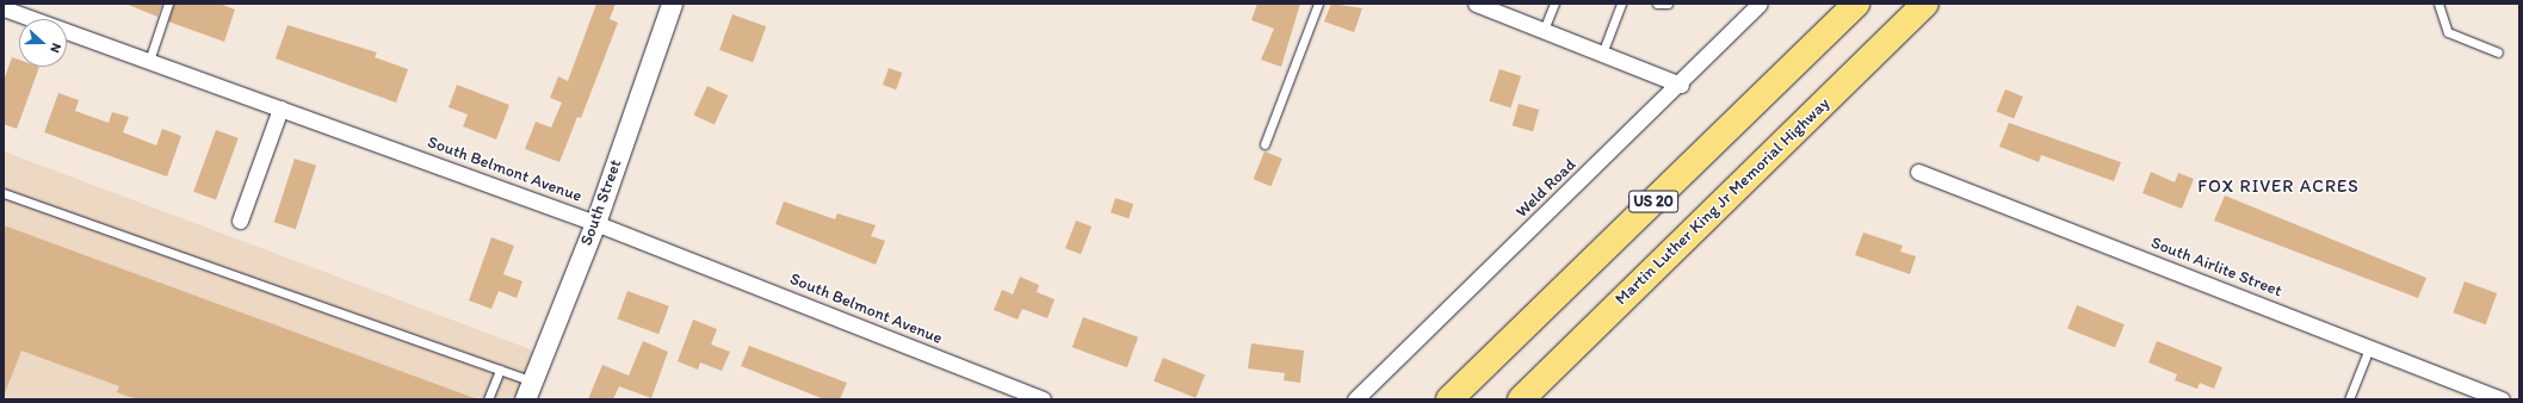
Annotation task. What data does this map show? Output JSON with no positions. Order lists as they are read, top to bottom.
{
  "streets": {
    "highway": ["US 20", "Martin Luther King Jr Memorial Highway"],
    "street": [
      "South Belmont Avenue",
      "Weld Road",
      "South Street",
      "South Airlite Street"
    ]
  },
  "crossings": [
    ["South Belmont Avenue", "South Street"]
  ],
  "districts": ["FOX RIVER ACRES"],
  "north": "right"
}
